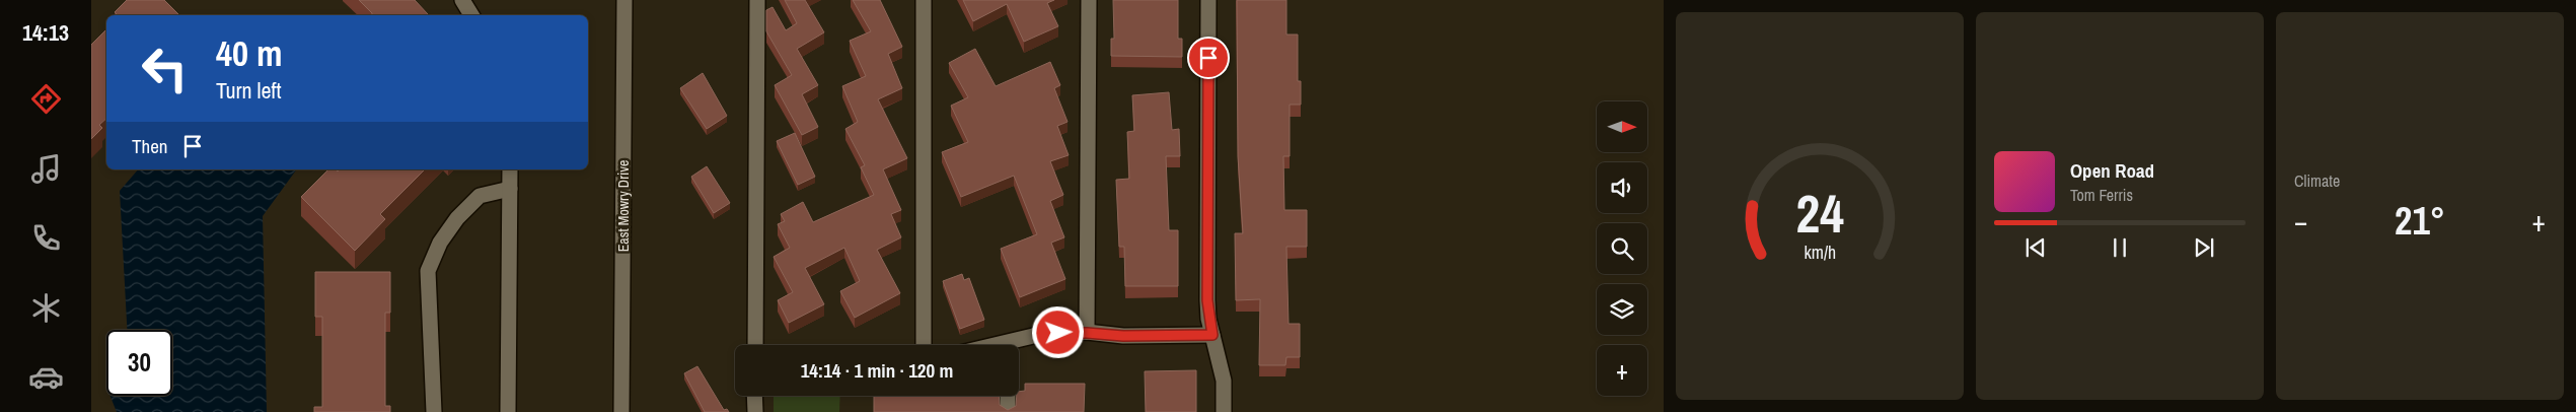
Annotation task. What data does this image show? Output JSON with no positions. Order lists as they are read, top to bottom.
{
  "streets": {
    "street": ["East Mowry Drive"]
  },
  "north": "right",
  "page": {
    "tabs": "14:13",
    "tile": "Climate",
    "turn": ["40 m", "Turn left"],
    "map_buttons": "+",
    "then": "Then",
    "song": ["Open Road", "Tom Ferris"],
    "heat": ["−", "21°", "+"],
    "limit": "30",
    "trip": "14:14 · 1 min · 120 m",
    "gauge": ["24", "km/h"]
  }
}
